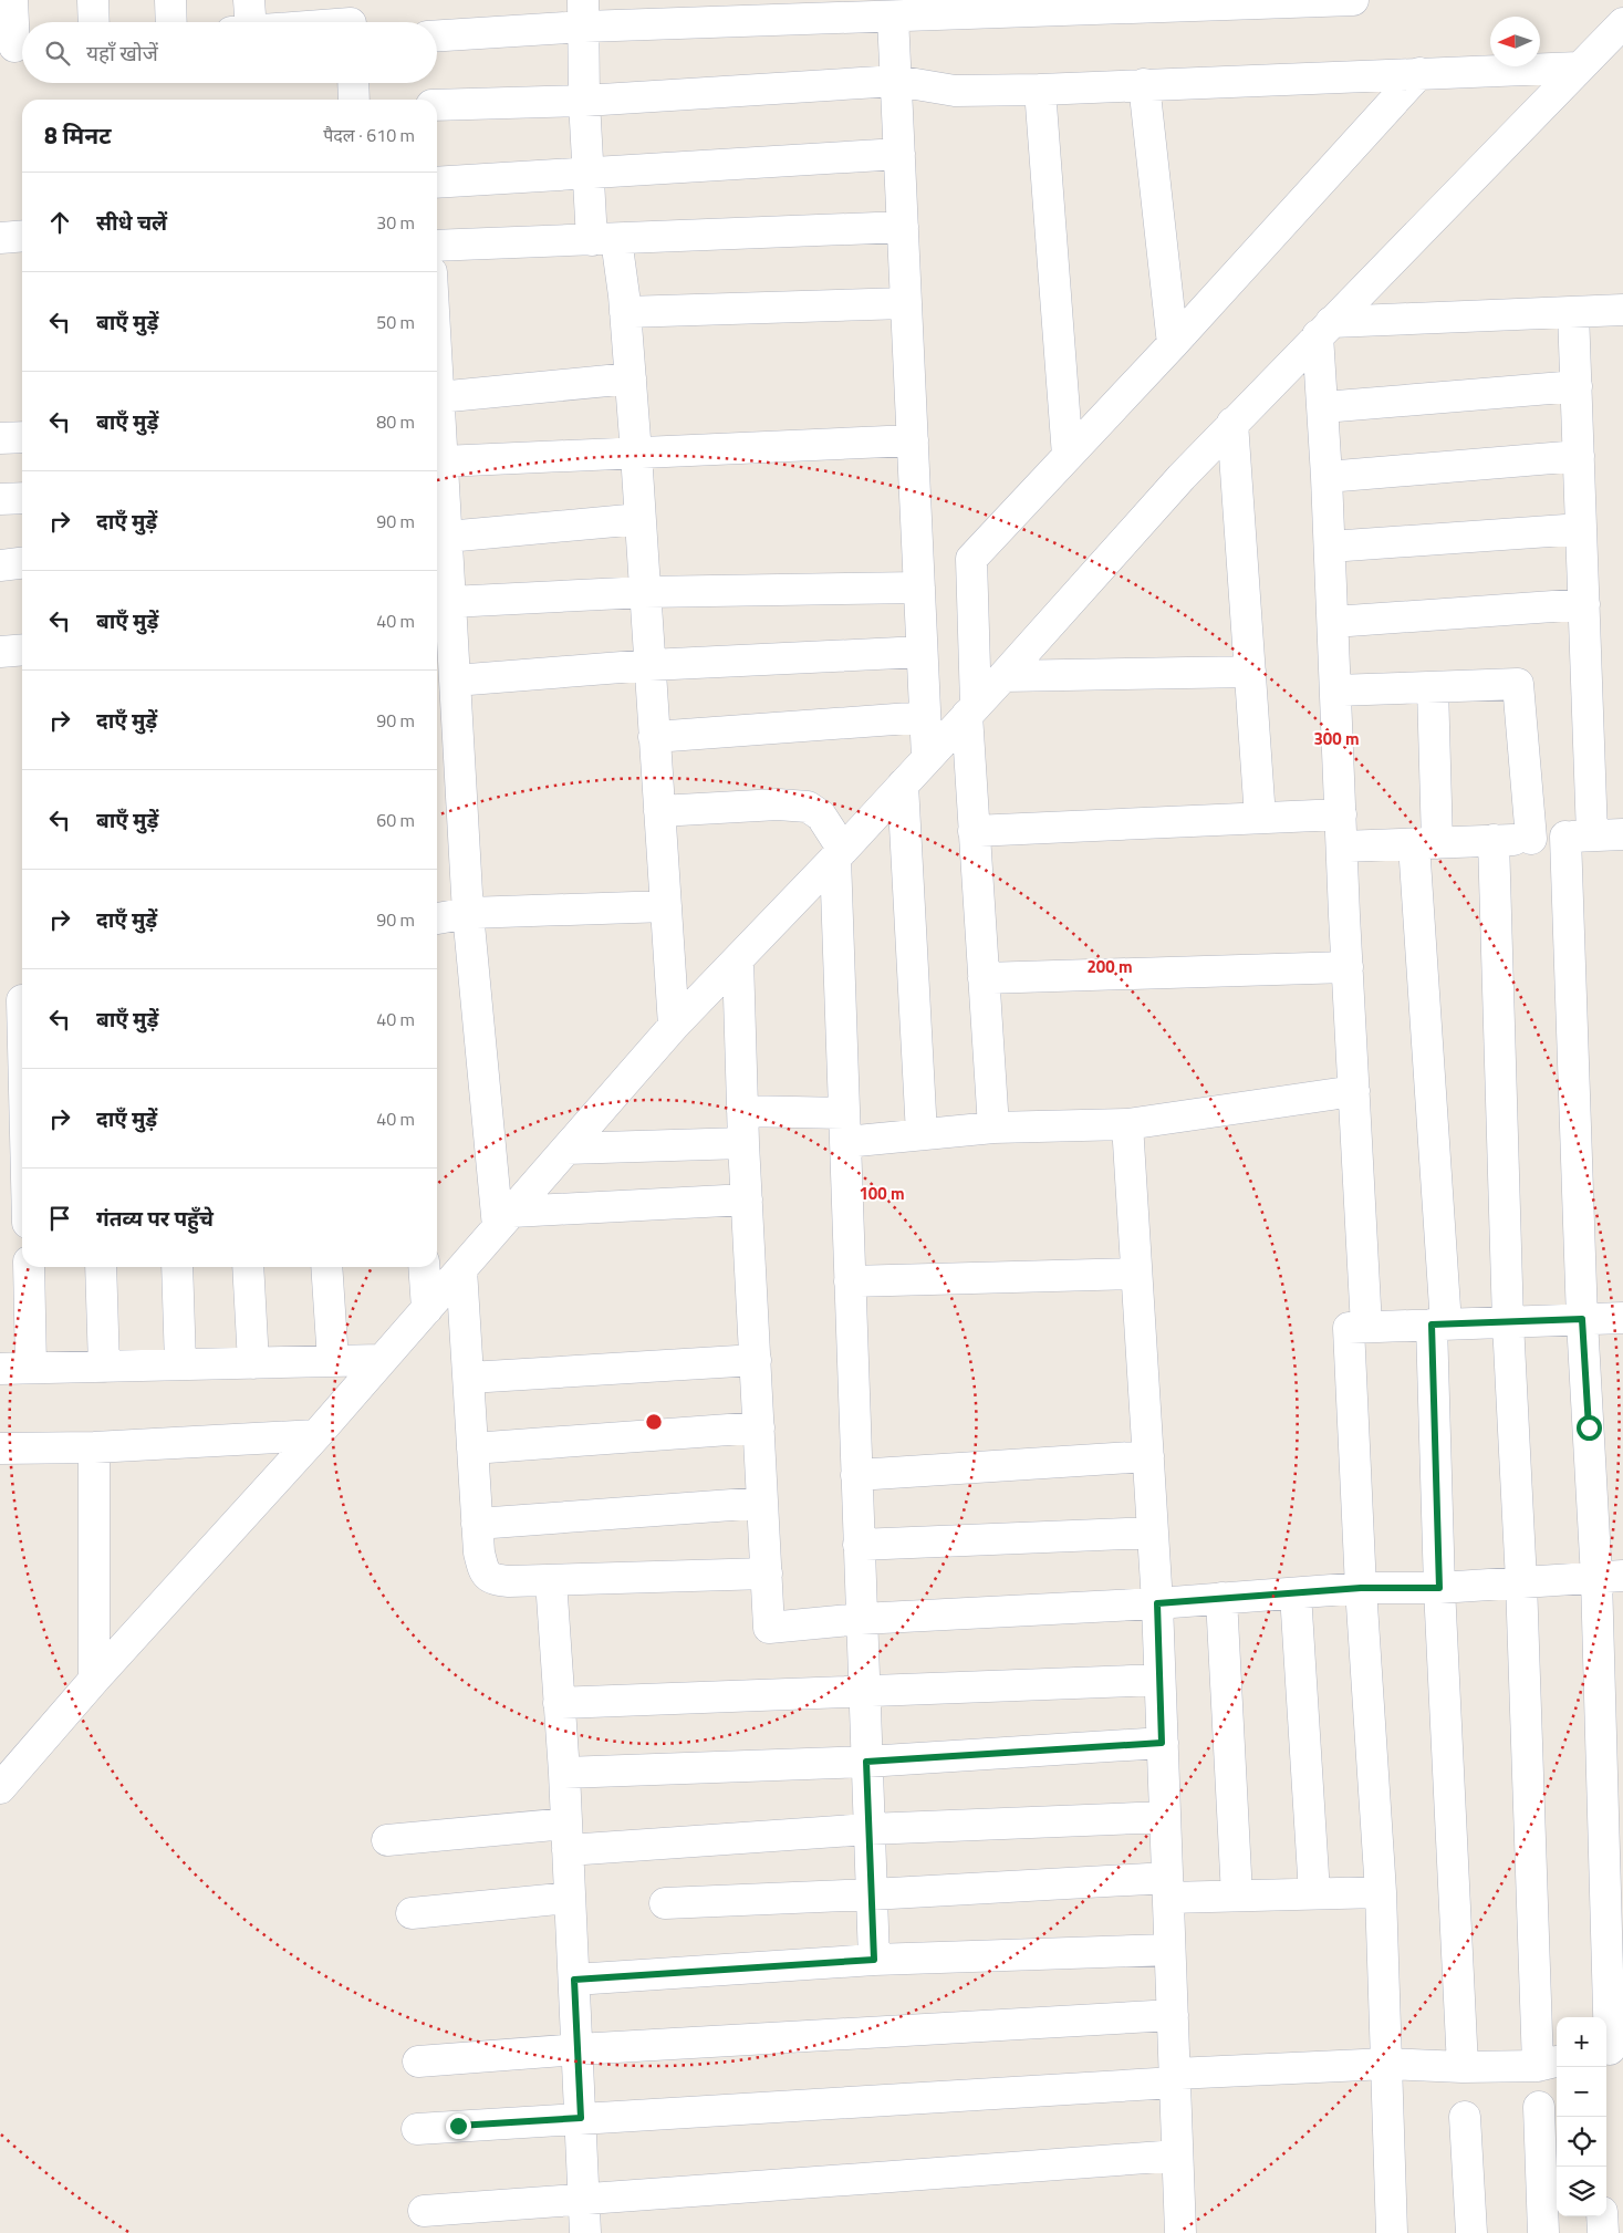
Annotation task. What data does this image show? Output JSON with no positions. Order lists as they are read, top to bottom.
{
  "north": "left",
  "page": {
    "search": "यहाँ खोजें",
    "heading": ["8 मिनट", "पैदल · 610 m"],
    "list": [
      ["सीधे चलें", "30 m"],
      ["बाएँ मुड़ें", "50 m"],
      ["बाएँ मुड़ें", "80 m"],
      ["दाएँ मुड़ें", "90 m"],
      ["बाएँ मुड़ें", "40 m"],
      ["दाएँ मुड़ें", "90 m"],
      ["बाएँ मुड़ें", "60 m"],
      ["दाएँ मुड़ें", "90 m"],
      ["बाएँ मुड़ें", "40 m"],
      ["दाएँ मुड़ें", "40 m"],
      "गंतव्य पर पहुँचे"
    ],
    "map_buttons": ["+", "−"]
  },
  "rings": ["300 m", "200 m", "100 m"]
}
